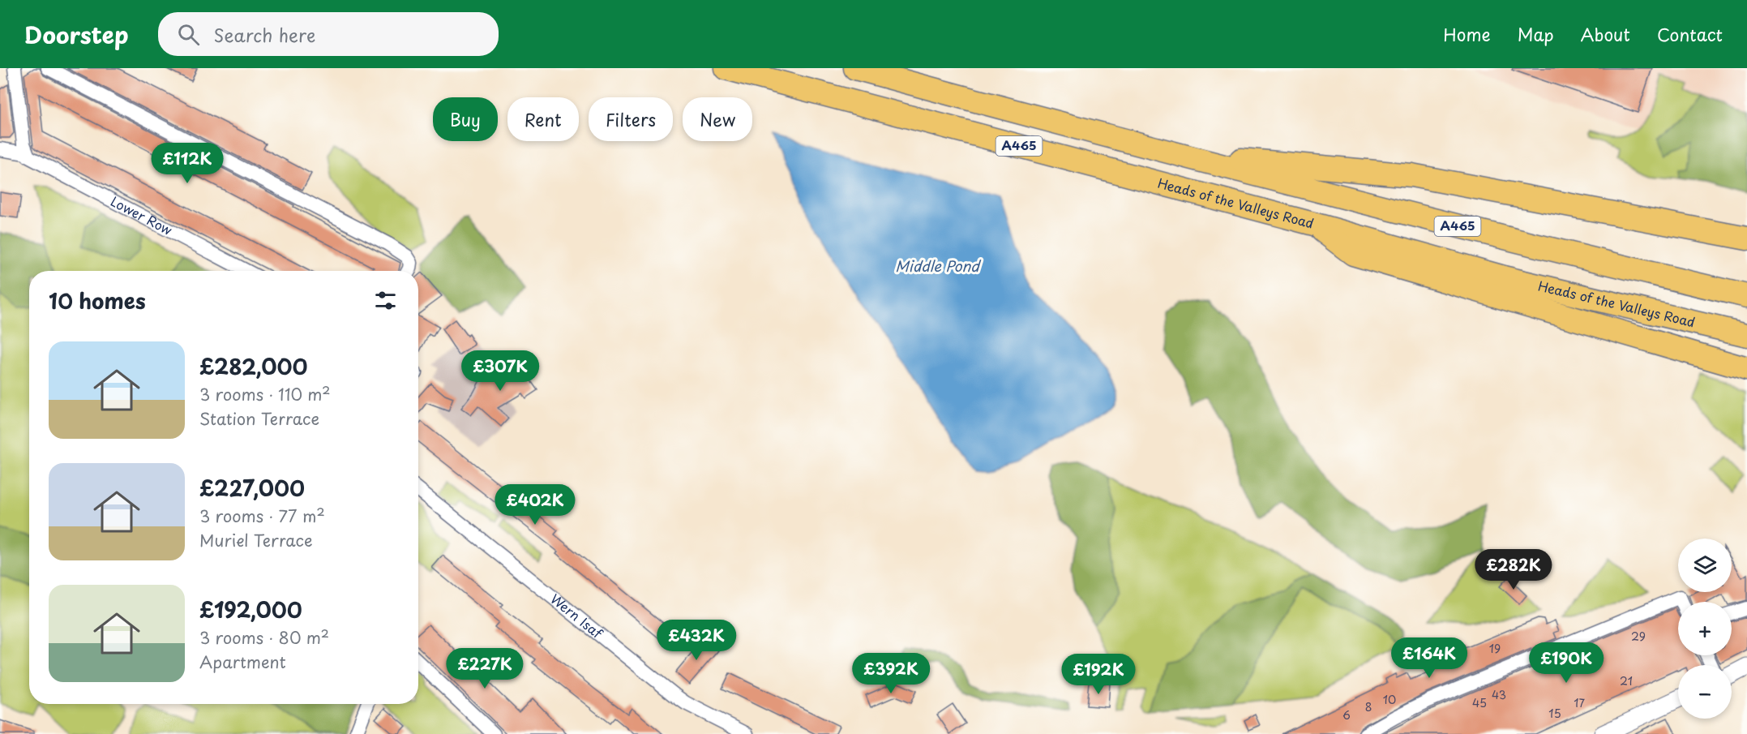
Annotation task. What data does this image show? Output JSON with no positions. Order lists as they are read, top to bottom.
{
  "streets": {
    "highway": ["A465", "Heads of the Valleys Road"],
    "street": ["Lower Row", "Wern Isaf"]
  },
  "water": ["Middle Pond"],
  "house_numbers": [
    "29",
    "19",
    "21",
    "43",
    "10",
    "45",
    "17",
    "8",
    "15",
    "6"
  ],
  "page": {
    "header": "Doorstep",
    "search": "Search here",
    "nav": [
      "Home",
      "Map",
      "About",
      "Contact"
    ],
    "chip": [
      "Buy",
      "Rent",
      "Filters",
      "New"
    ],
    "price": [
      "£112K",
      "£307K",
      "£402K",
      "£282K",
      "£432K",
      "£164K",
      "£190K",
      "£227K",
      "£392K",
      "£192K"
    ],
    "heading": "10 homes",
    "list": [
      {
        "name": "£282,000",
        "note": "3 rooms · 110 m² · Station Terrace"
      },
      {
        "name": "£227,000",
        "note": "3 rooms · 77 m² · Muriel Terrace"
      },
      {
        "name": "£192,000",
        "note": "3 rooms · 80 m² · Apartment"
      }
    ],
    "map_buttons": ["+", "−"]
  }
}
